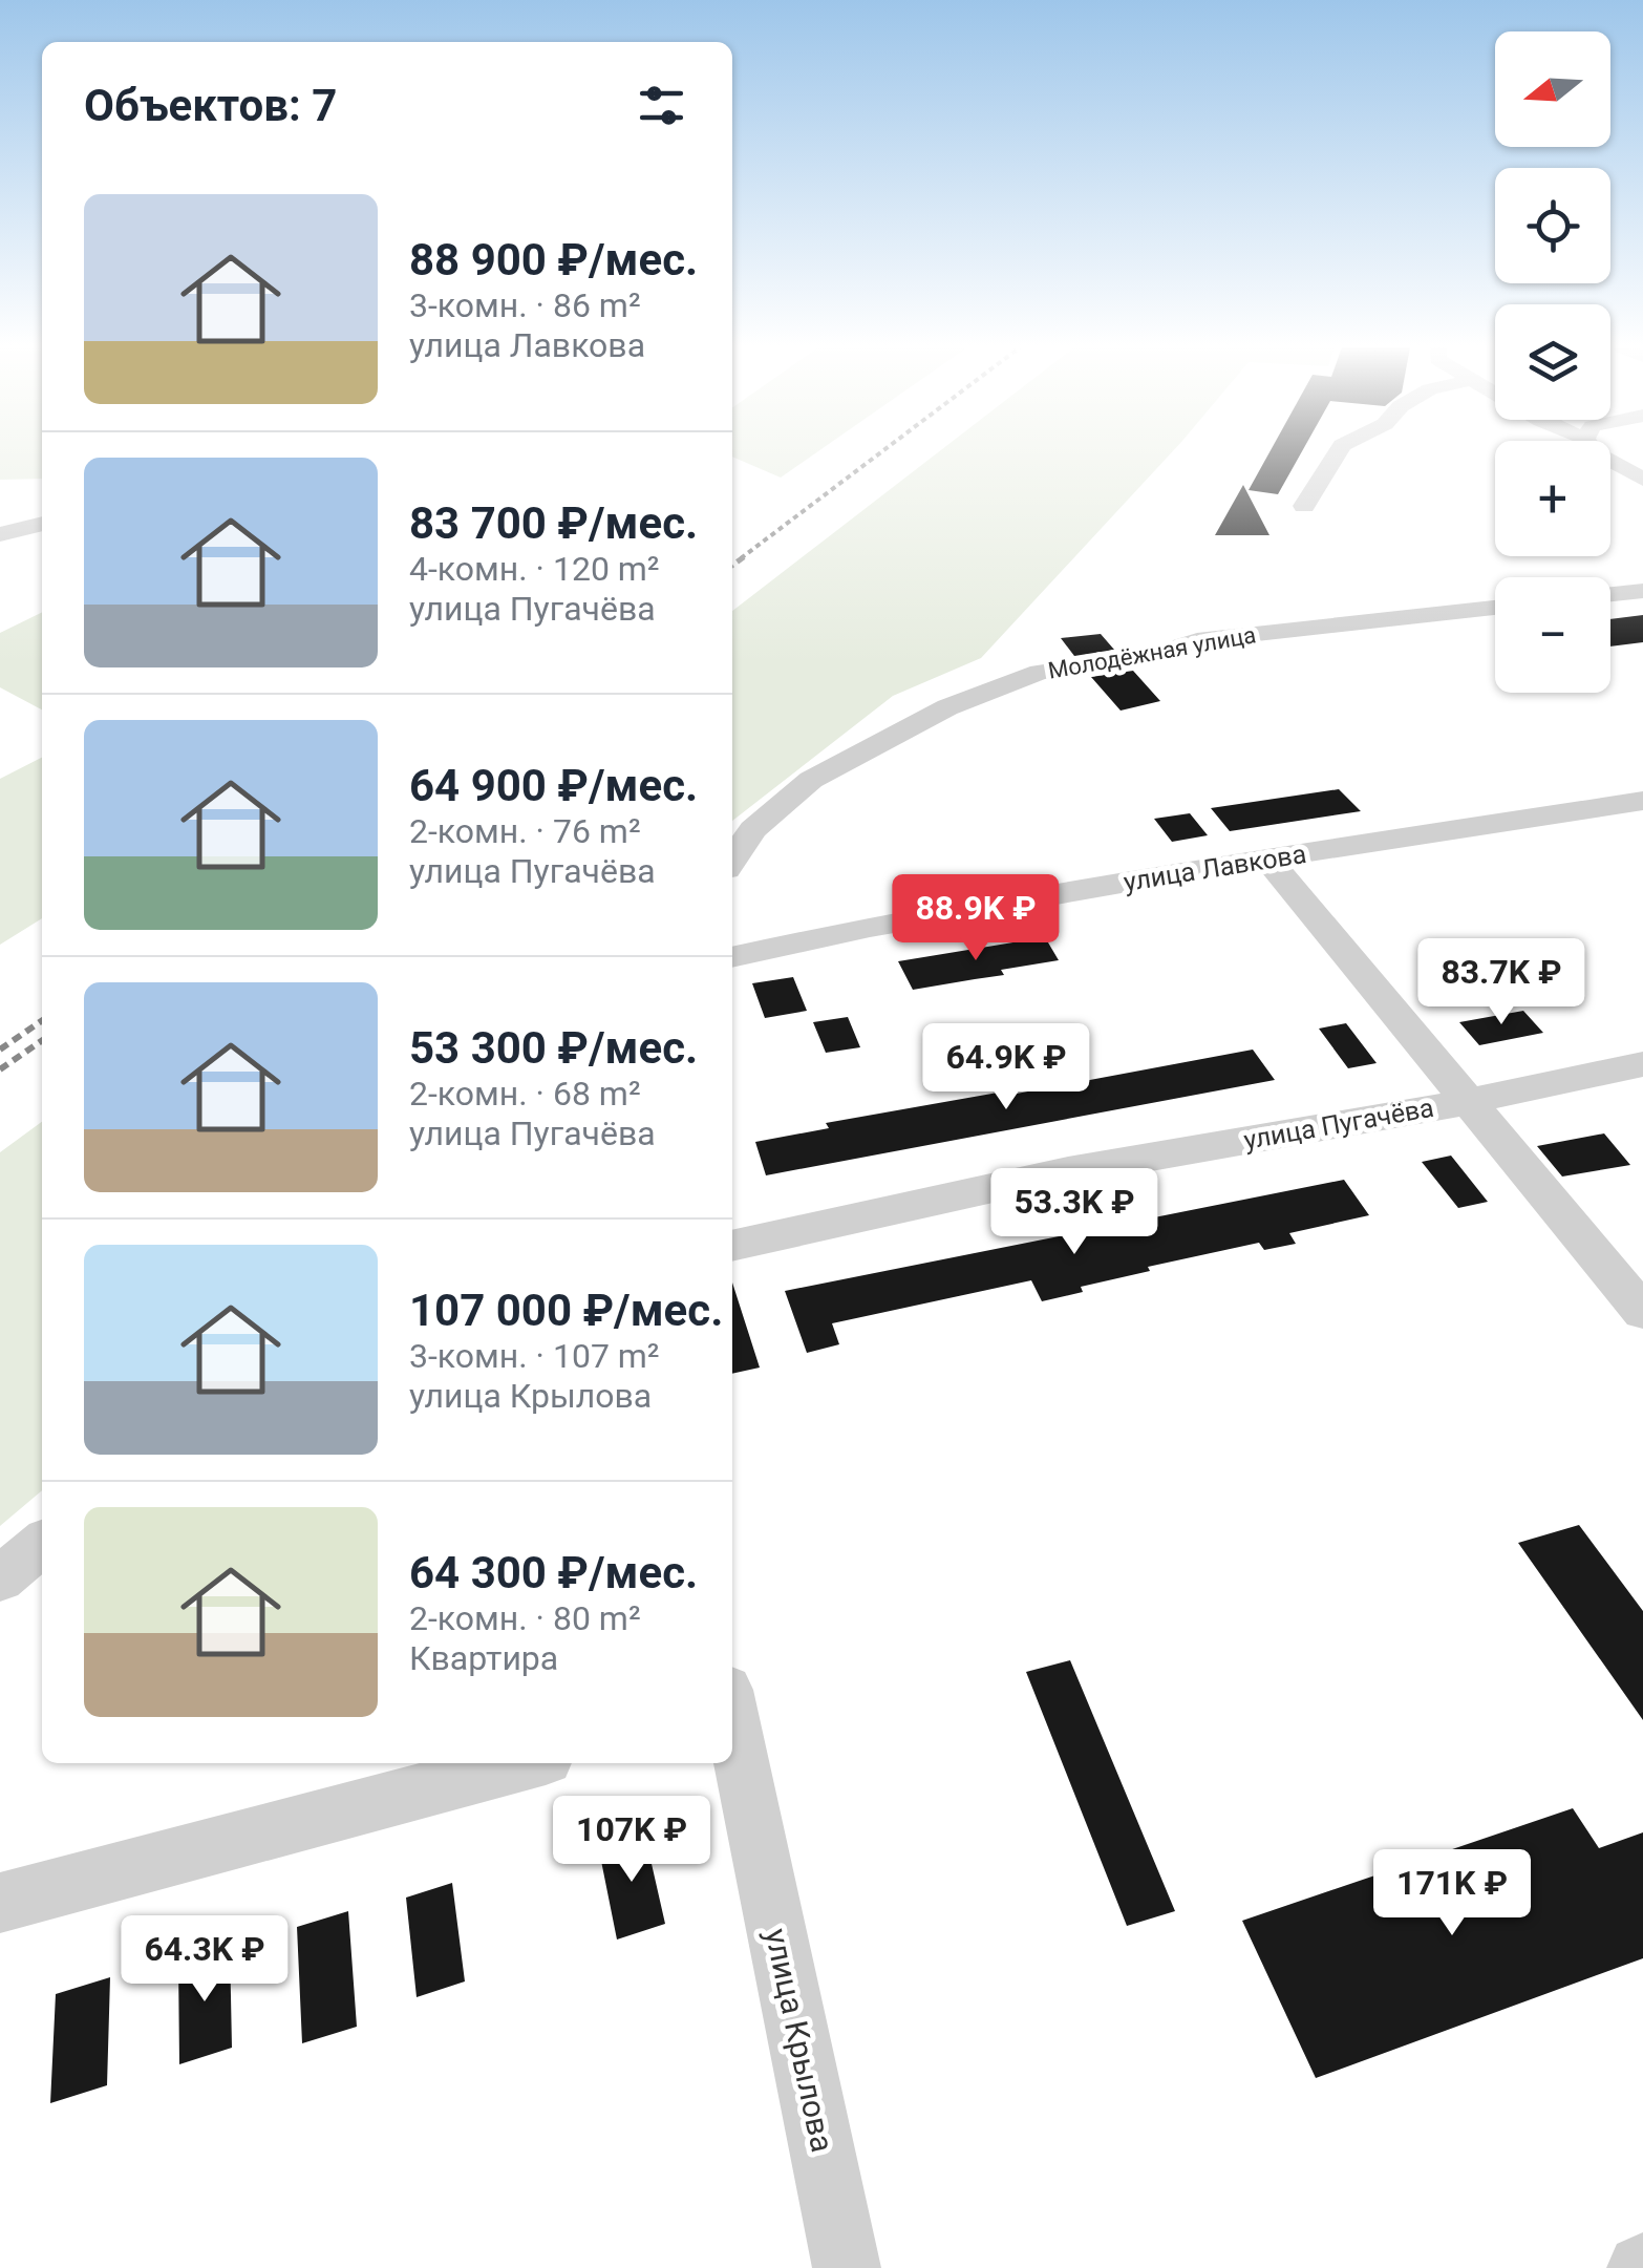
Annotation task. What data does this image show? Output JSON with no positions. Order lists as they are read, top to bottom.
{
  "streets": {
    "street": [
      "Молодёжная улица",
      "улица Лавкова",
      "улица Пугачёва",
      "улица Крылова"
    ]
  },
  "north": "left",
  "page": {
    "map_buttons": ["+", "−"],
    "heading": "Объектов: 7",
    "list": [
      {
        "name": "88 900 ₽/мес.",
        "note": "3-комн. · 86 m² · улица Лавкова"
      },
      {
        "name": "83 700 ₽/мес.",
        "note": "4-комн. · 120 m² · улица Пугачёва"
      },
      {
        "name": "64 900 ₽/мес.",
        "note": "2-комн. · 76 m² · улица Пугачёва"
      },
      {
        "name": "53 300 ₽/мес.",
        "note": "2-комн. · 68 m² · улица Пугачёва"
      },
      {
        "name": "107 000 ₽/мес.",
        "note": "3-комн. · 107 m² · улица Крылова"
      },
      {
        "name": "64 300 ₽/мес.",
        "note": "2-комн. · 80 m² · Квартира"
      }
    ],
    "price": [
      "88.9K ₽",
      "83.7K ₽",
      "64.9K ₽",
      "53.3K ₽",
      "107K ₽",
      "171K ₽",
      "64.3K ₽"
    ]
  }
}
